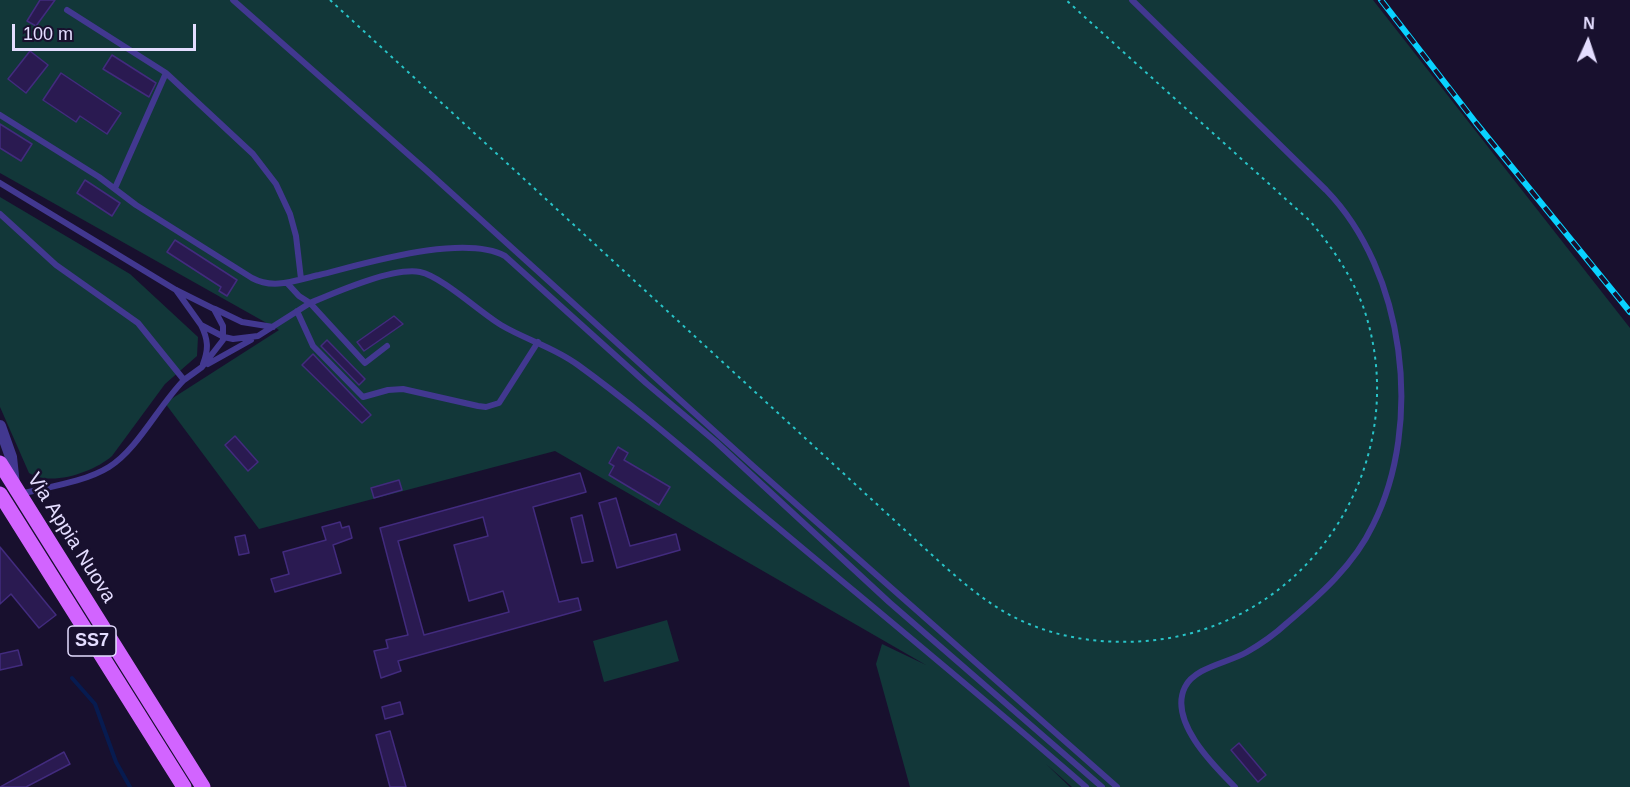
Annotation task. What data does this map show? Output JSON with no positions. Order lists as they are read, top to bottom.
{
  "streets": {
    "main road": ["Via Appia Nuova", "SS7"]
  },
  "scale_bar": "100 m",
  "north": "top"
}
